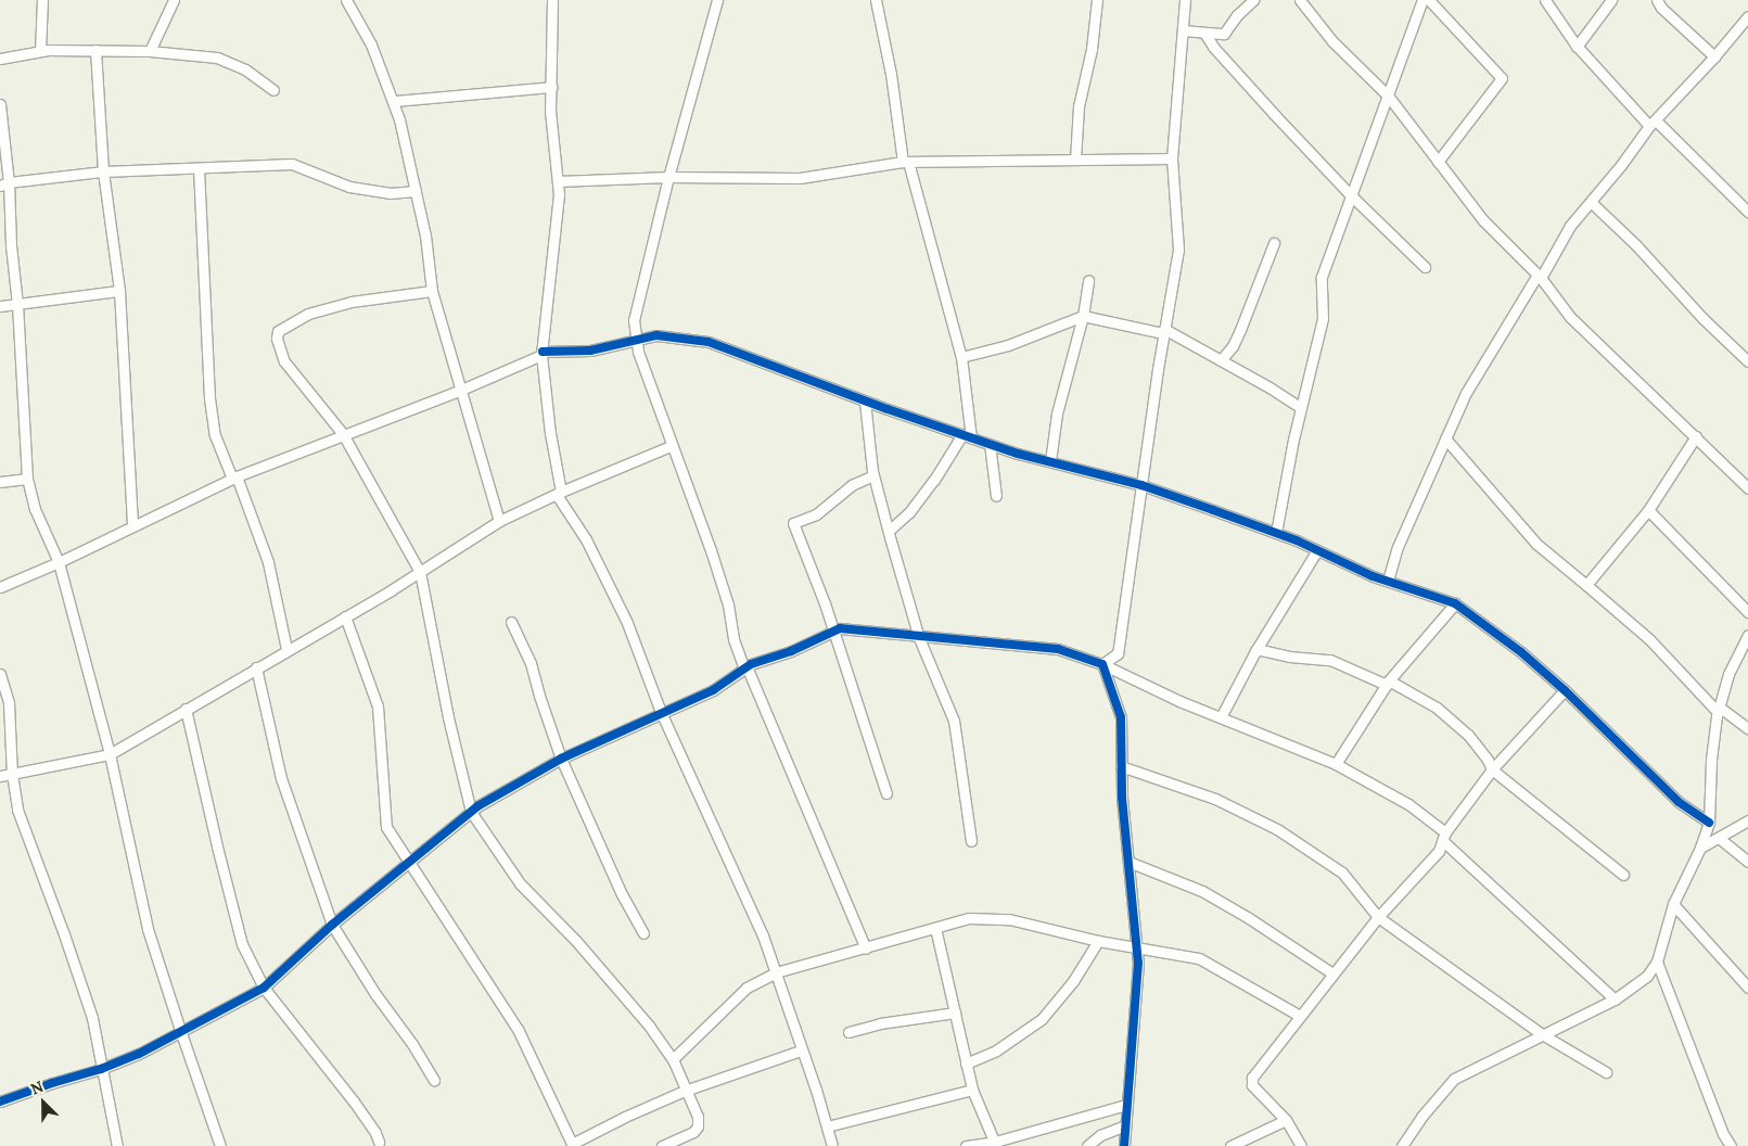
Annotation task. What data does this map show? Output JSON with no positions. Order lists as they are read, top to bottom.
{
  "north": "top left"
}
